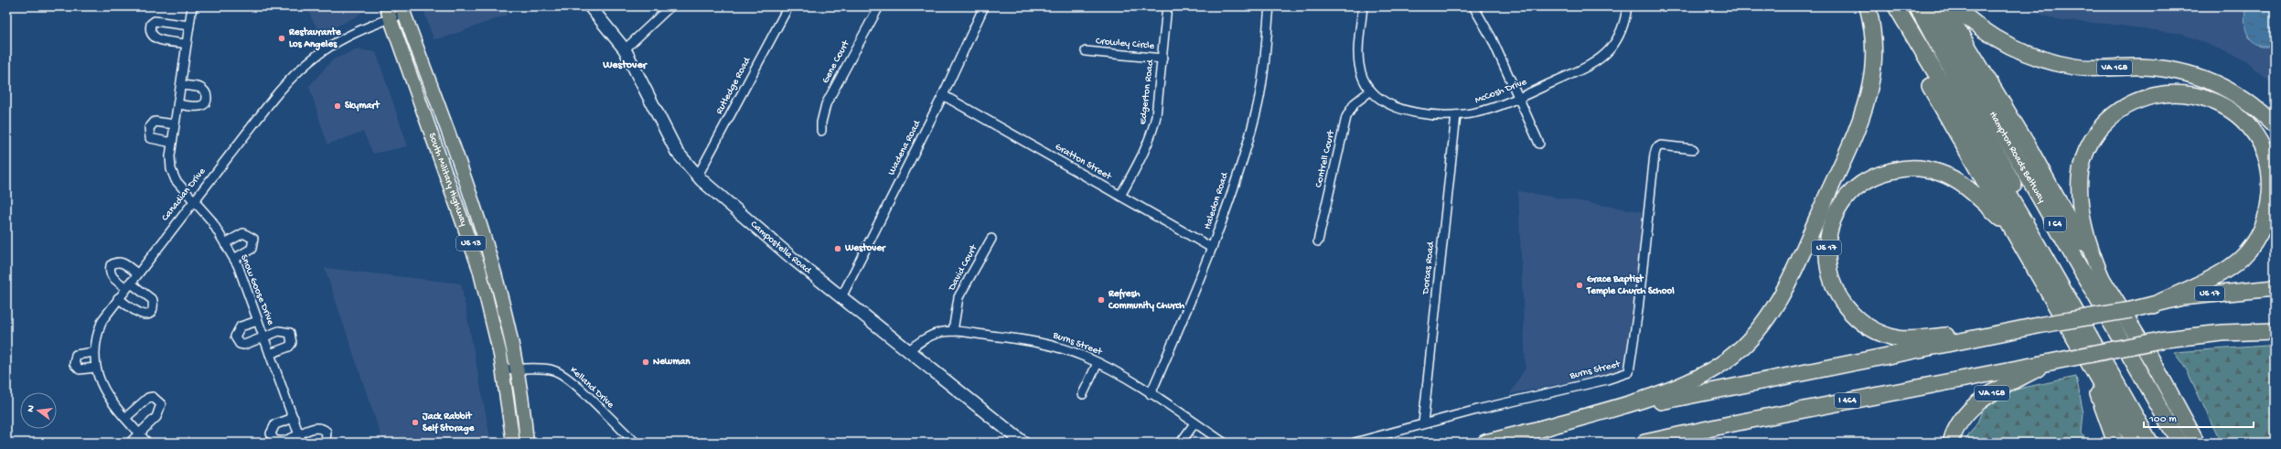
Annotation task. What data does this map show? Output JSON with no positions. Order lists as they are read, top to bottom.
{
  "streets": {
    "highway": [
      "VA 168",
      "Hampton Roads Beltway",
      "I 64",
      "US 17",
      "I 464"
    ],
    "main road": ["South Military Highway", "US 13", "Campostella Road"],
    "street": [
      "Crowley Circle",
      "Gene Court",
      "Rutledge Road",
      "McCosh Drive",
      "Edgerton Road",
      "Wadena Road",
      "Contrell Court",
      "Gratton Street",
      "Canadian Drive",
      "Haledon Road",
      "David Court",
      "Dorcas Road",
      "Snow Goose Drive",
      "Burns Street",
      "Kelland Drive"
    ]
  },
  "crossings": [
    ["Crowley Circle", "Edgerton Road"],
    ["VA 168", "I 464"],
    ["Rutledge Road", "Campostella Road"],
    ["McCosh Drive", "Contrell Court"],
    ["McCosh Drive", "Dorcas Road"],
    ["Edgerton Road", "Gratton Street"],
    ["Wadena Road", "Gratton Street"],
    ["Wadena Road", "Campostella Road"],
    ["Gratton Street", "Haledon Road"],
    ["South Military Highway", "Canadian Drive"],
    ["South Military Highway", "Kelland Drive"],
    ["Canadian Drive", "Snow Goose Drive"],
    ["Haledon Road", "Burns Street"],
    ["Campostella Road", "Burns Street"],
    ["David Court", "Burns Street"],
    ["Dorcas Road", "Burns Street"]
  ],
  "districts": ["Westover"],
  "places": [
    "Restaurante Los Angeles",
    "Skymart",
    "Westover",
    "Grace Baptist Temple Church School",
    "Refresh Community Church",
    "Newman",
    "Jack Rabbit Self Storage"
  ],
  "scale_bar": "100 m",
  "north": "left"
}
